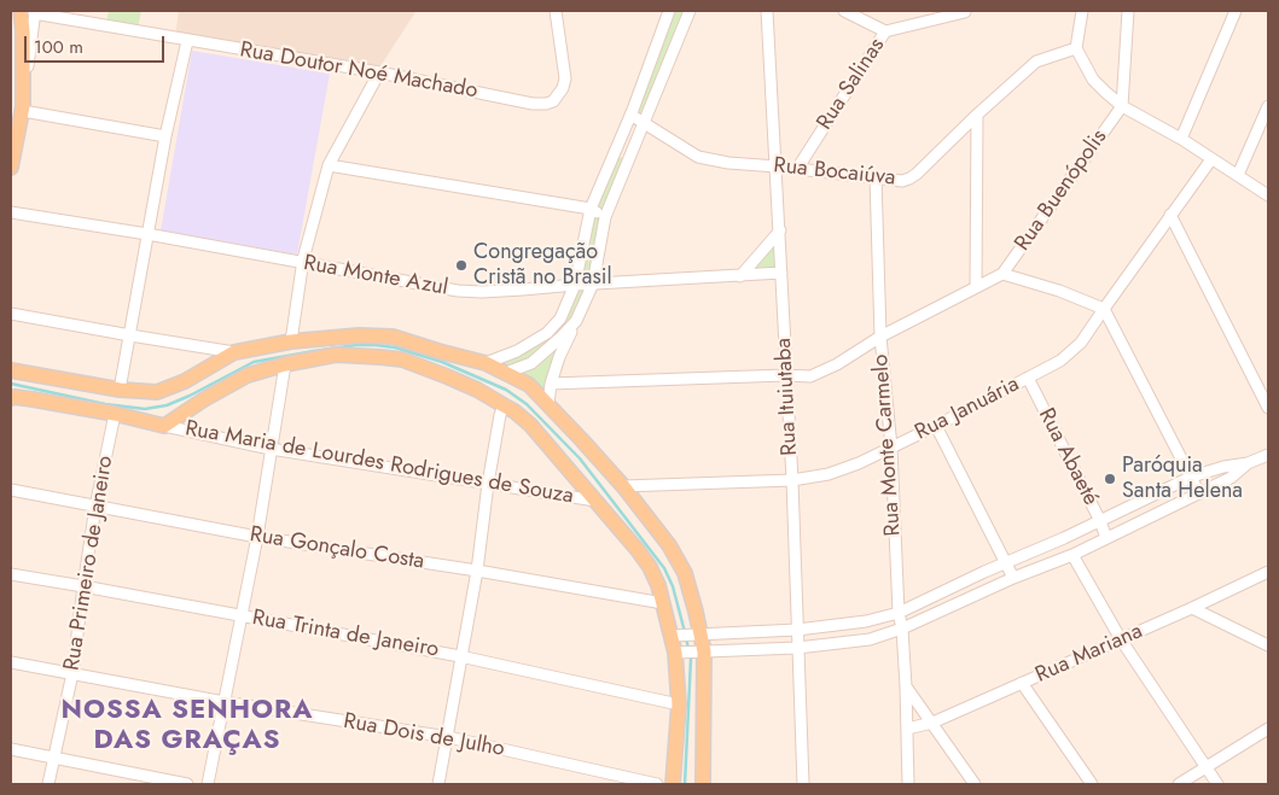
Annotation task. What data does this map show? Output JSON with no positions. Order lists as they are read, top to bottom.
{
  "streets": {
    "street": [
      "Rua Doutor Noé Machado",
      "Rua Salinas",
      "Rua Bocaiúva",
      "Rua Buenópolis",
      "Rua Monte Azul",
      "Rua Ituiutaba",
      "Rua Januária",
      "Rua Monte Carmelo",
      "Rua Abaeté",
      "Rua Maria de Lourdes Rodrigues de Souza",
      "Rua Gonçalo Costa",
      "Rua Primeiro de Janeiro",
      "Rua Trinta de Janeiro",
      "Rua Mariana",
      "Rua Dois de Julho"
    ]
  },
  "crossings": [
    ["Rua Salinas", "Rua Bocaiúva"],
    ["Rua Bocaiúva", "Rua Ituiutaba"],
    ["Rua Bocaiúva", "Rua Monte Carmelo"],
    ["Rua Monte Azul", "Rua Ituiutaba"],
    ["Rua Ituiutaba", "Rua Januária"],
    ["Rua Januária", "Rua Monte Carmelo"],
    ["Rua Januária", "Rua Abaeté"],
    ["Rua Monte Carmelo", "Rua Mariana"],
    ["Rua Gonçalo Costa", "Rua Primeiro de Janeiro"],
    ["Rua Primeiro de Janeiro", "Rua Trinta de Janeiro"],
    ["Rua Primeiro de Janeiro", "Rua Dois de Julho"]
  ],
  "districts": ["NOSSA SENHORA DAS GRAÇAS"],
  "places": ["Congregação Cristã no Brasil", "Paróquia Santa Helena"],
  "scale_bar": "100 m"
}
